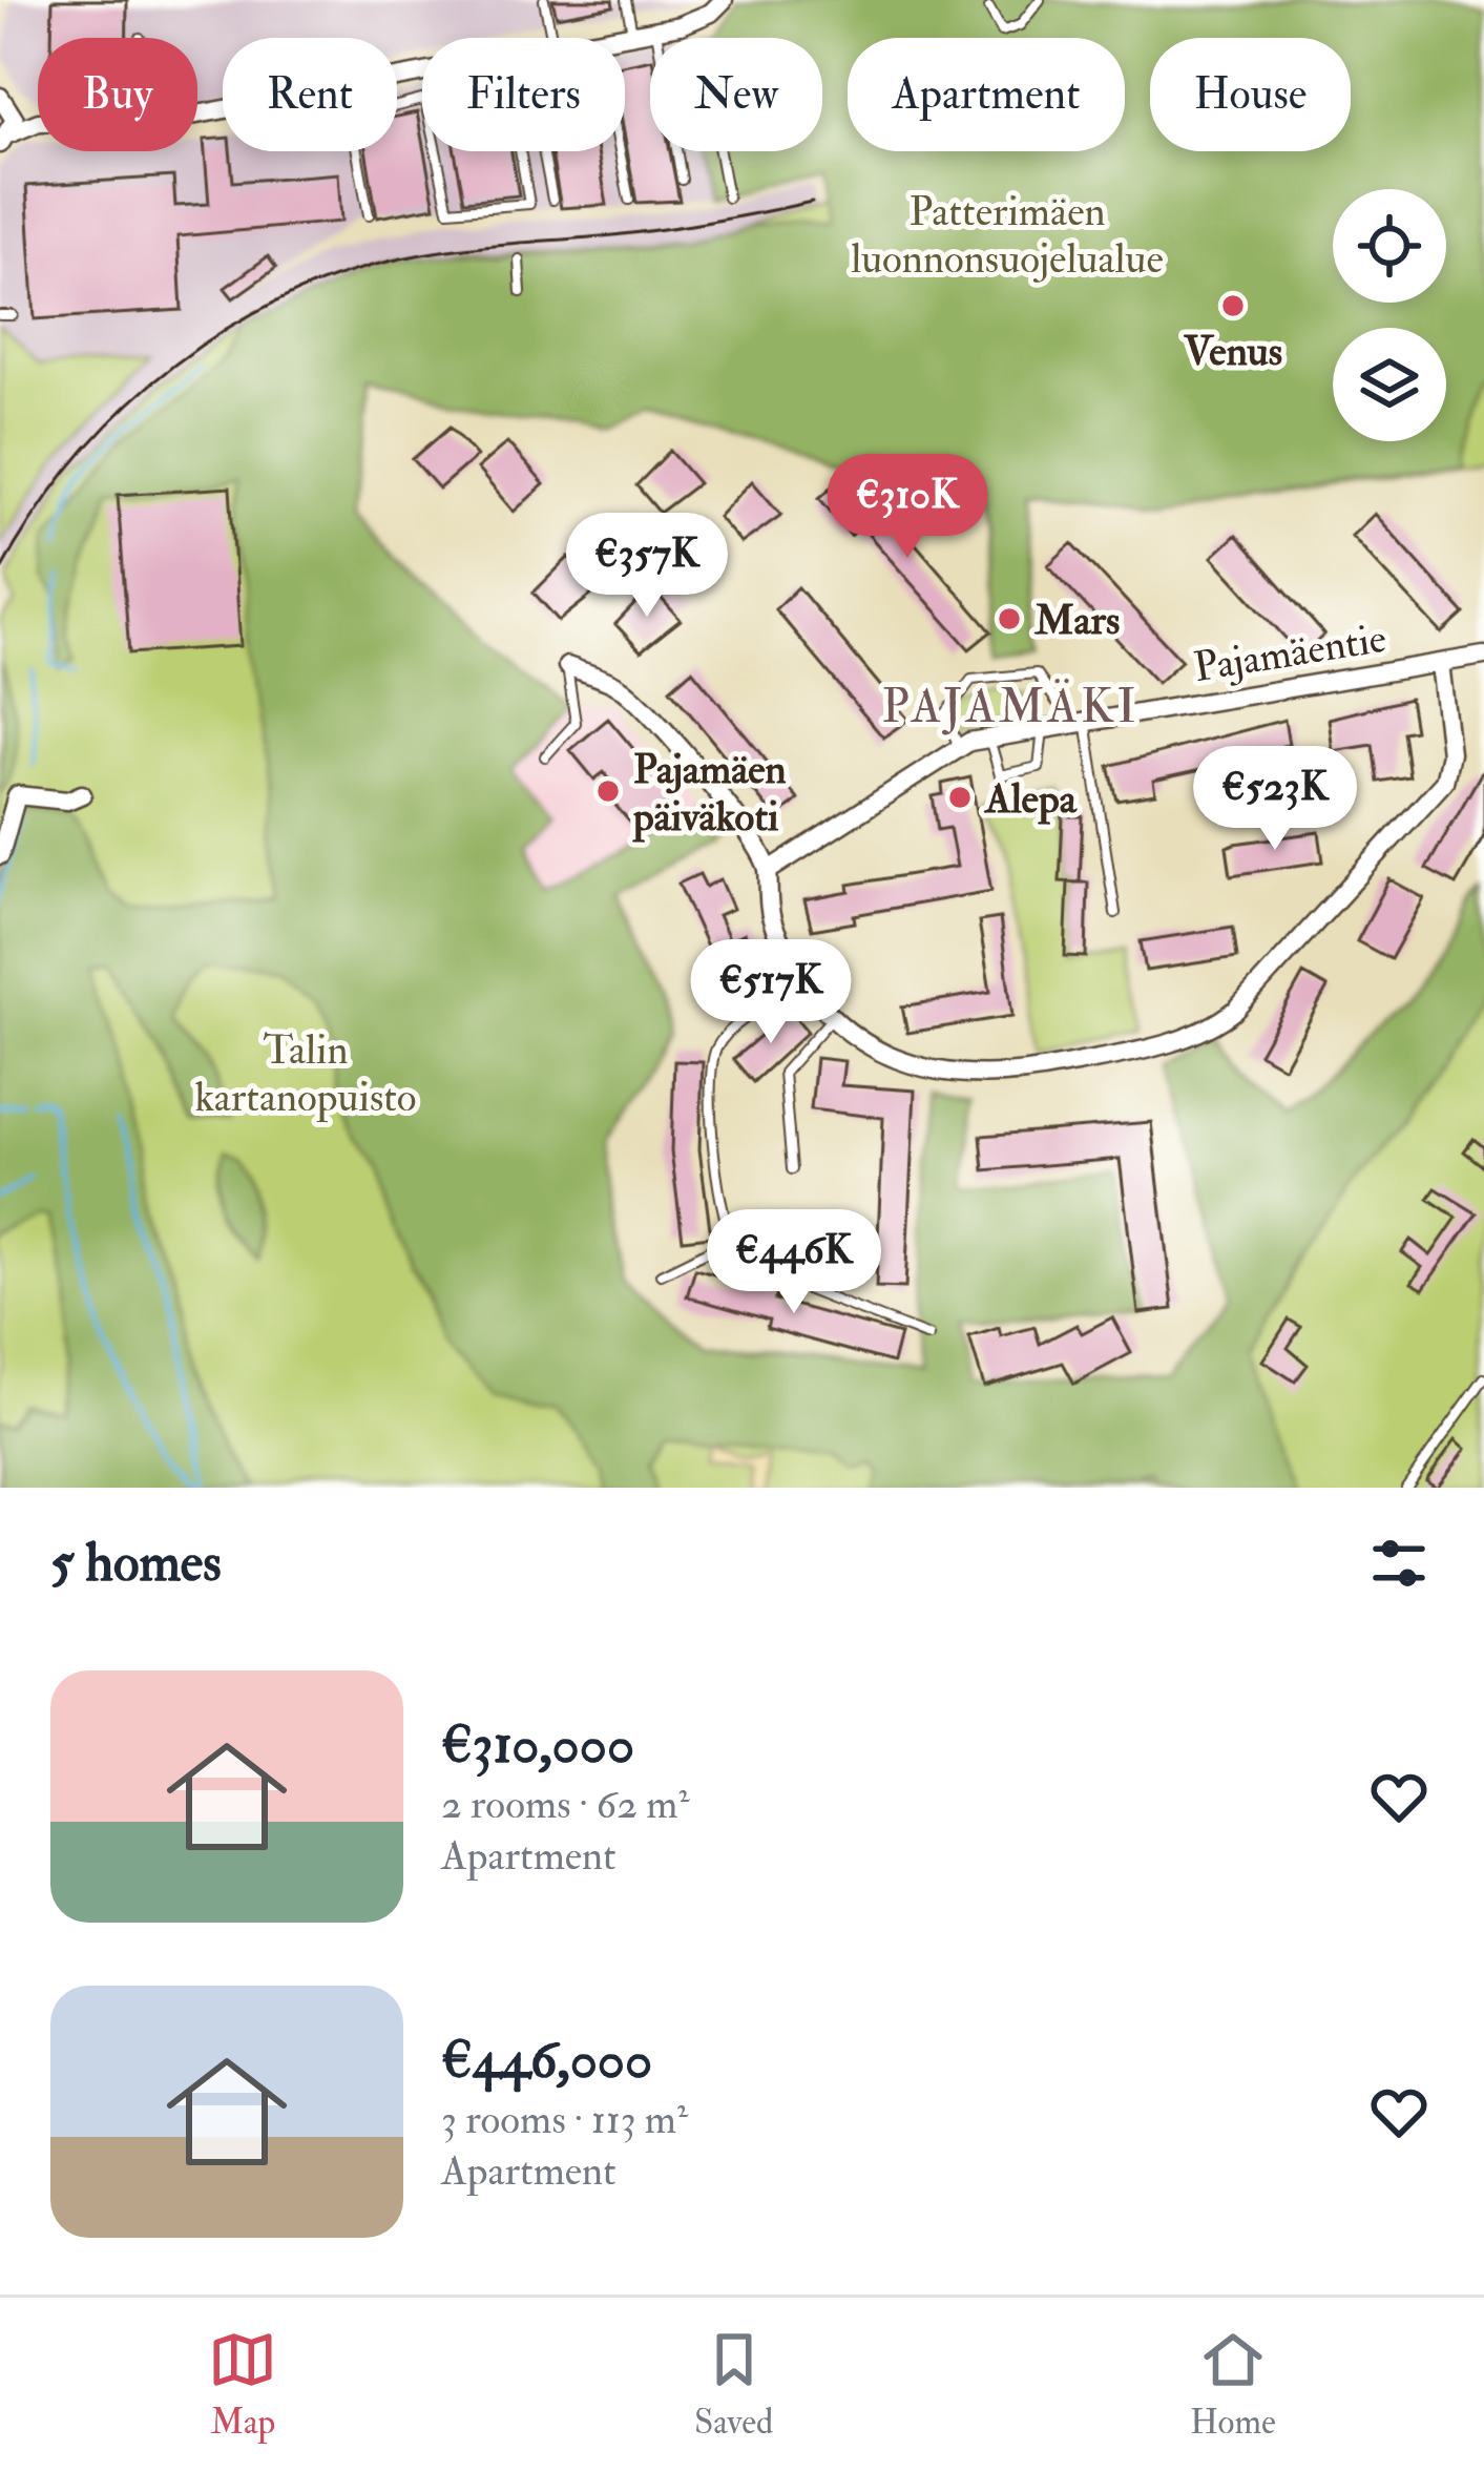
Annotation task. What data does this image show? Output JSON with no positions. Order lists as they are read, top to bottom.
{
  "streets": {
    "street": ["Pajamäentie"]
  },
  "districts": ["PAJAMÄKI"],
  "parks": ["Patterimäen luonnonsuojelualue", "Talin kartanopuisto"],
  "places": [
    "Venus",
    "Mars",
    "Pajamäen päiväkoti",
    "Alepa"
  ],
  "page": {
    "chip": [
      "Buy",
      "Rent",
      "Filters",
      "New",
      "Apartment",
      "House"
    ],
    "price": [
      "€310K",
      "€357K",
      "€523K",
      "€517K",
      "€446K"
    ],
    "heading": "5 homes",
    "list": [
      {
        "name": "€310,000",
        "note": "2 rooms · 62 m² · Apartment"
      },
      {
        "name": "€446,000",
        "note": "3 rooms · 113 m² · Apartment"
      }
    ],
    "tabs": ["Map", "Saved", "Home"]
  }
}
